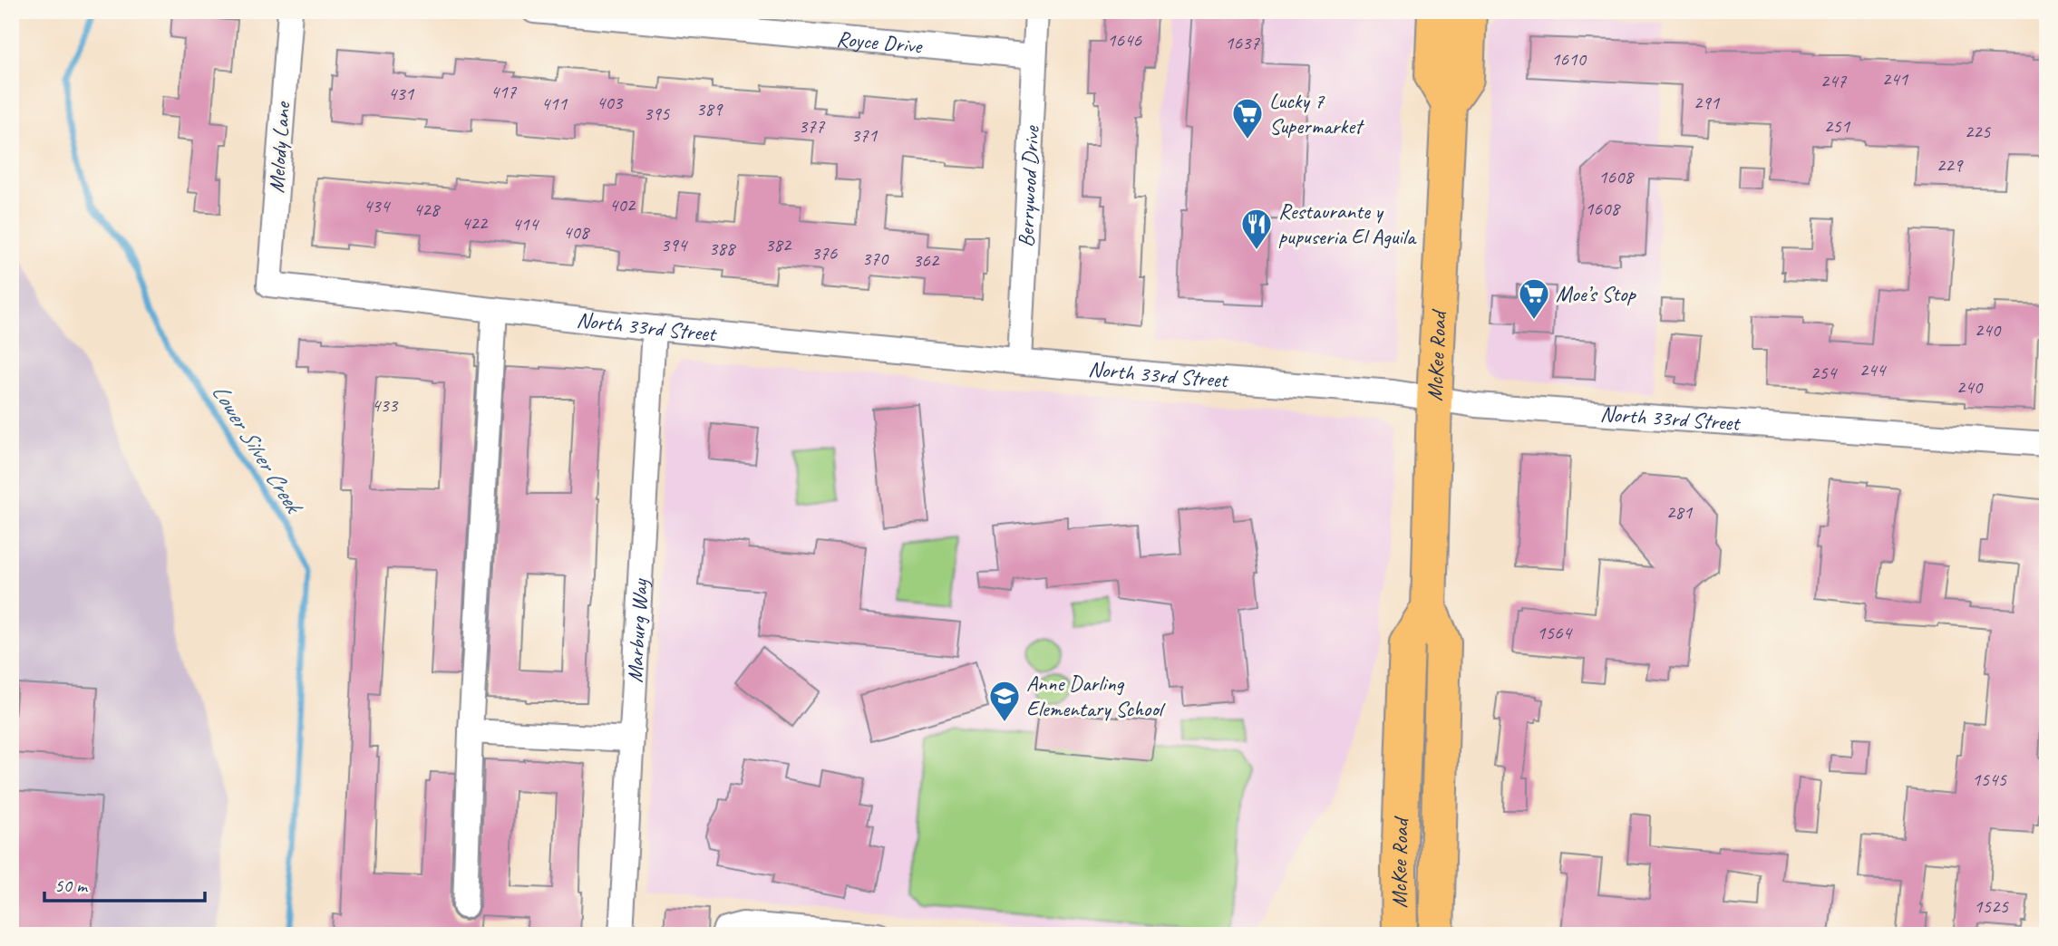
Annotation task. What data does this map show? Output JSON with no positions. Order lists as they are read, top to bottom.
{
  "streets": {
    "main road": ["McKee Road"],
    "street": [
      "Royce Drive",
      "Melody Lane",
      "Berrywood Drive",
      "North 33rd Street",
      "Marburg Way"
    ]
  },
  "crossings": [
    ["Royce Drive", "Berrywood Drive"],
    ["Melody Lane", "North 33rd Street"],
    ["Berrywood Drive", "North 33rd Street"],
    ["North 33rd Street", "McKee Road"],
    ["North 33rd Street", "Marburg Way"]
  ],
  "water": ["Lower Silver Creek"],
  "places": {
    "supermarket": ["Lucky 7 Supermarket", "Moe’s Stop"],
    "restaurant": ["Restaurante y pupuseria El Aguila"],
    "school or university": ["Anne Darling Elementary School"]
  },
  "house_numbers": [
    "1646",
    "1637",
    "1610",
    "241",
    "247",
    "417",
    "431",
    "403",
    "291",
    "411",
    "389",
    "395",
    "377",
    "251",
    "225",
    "371",
    "229",
    "1608",
    "402",
    "434",
    "1608",
    "428",
    "422",
    "414",
    "408",
    "394",
    "382",
    "388",
    "376",
    "370",
    "362",
    "240",
    "244",
    "254",
    "240",
    "433",
    "281",
    "1564",
    "1545",
    "1525"
  ],
  "scale_bar": "50 m"
}
